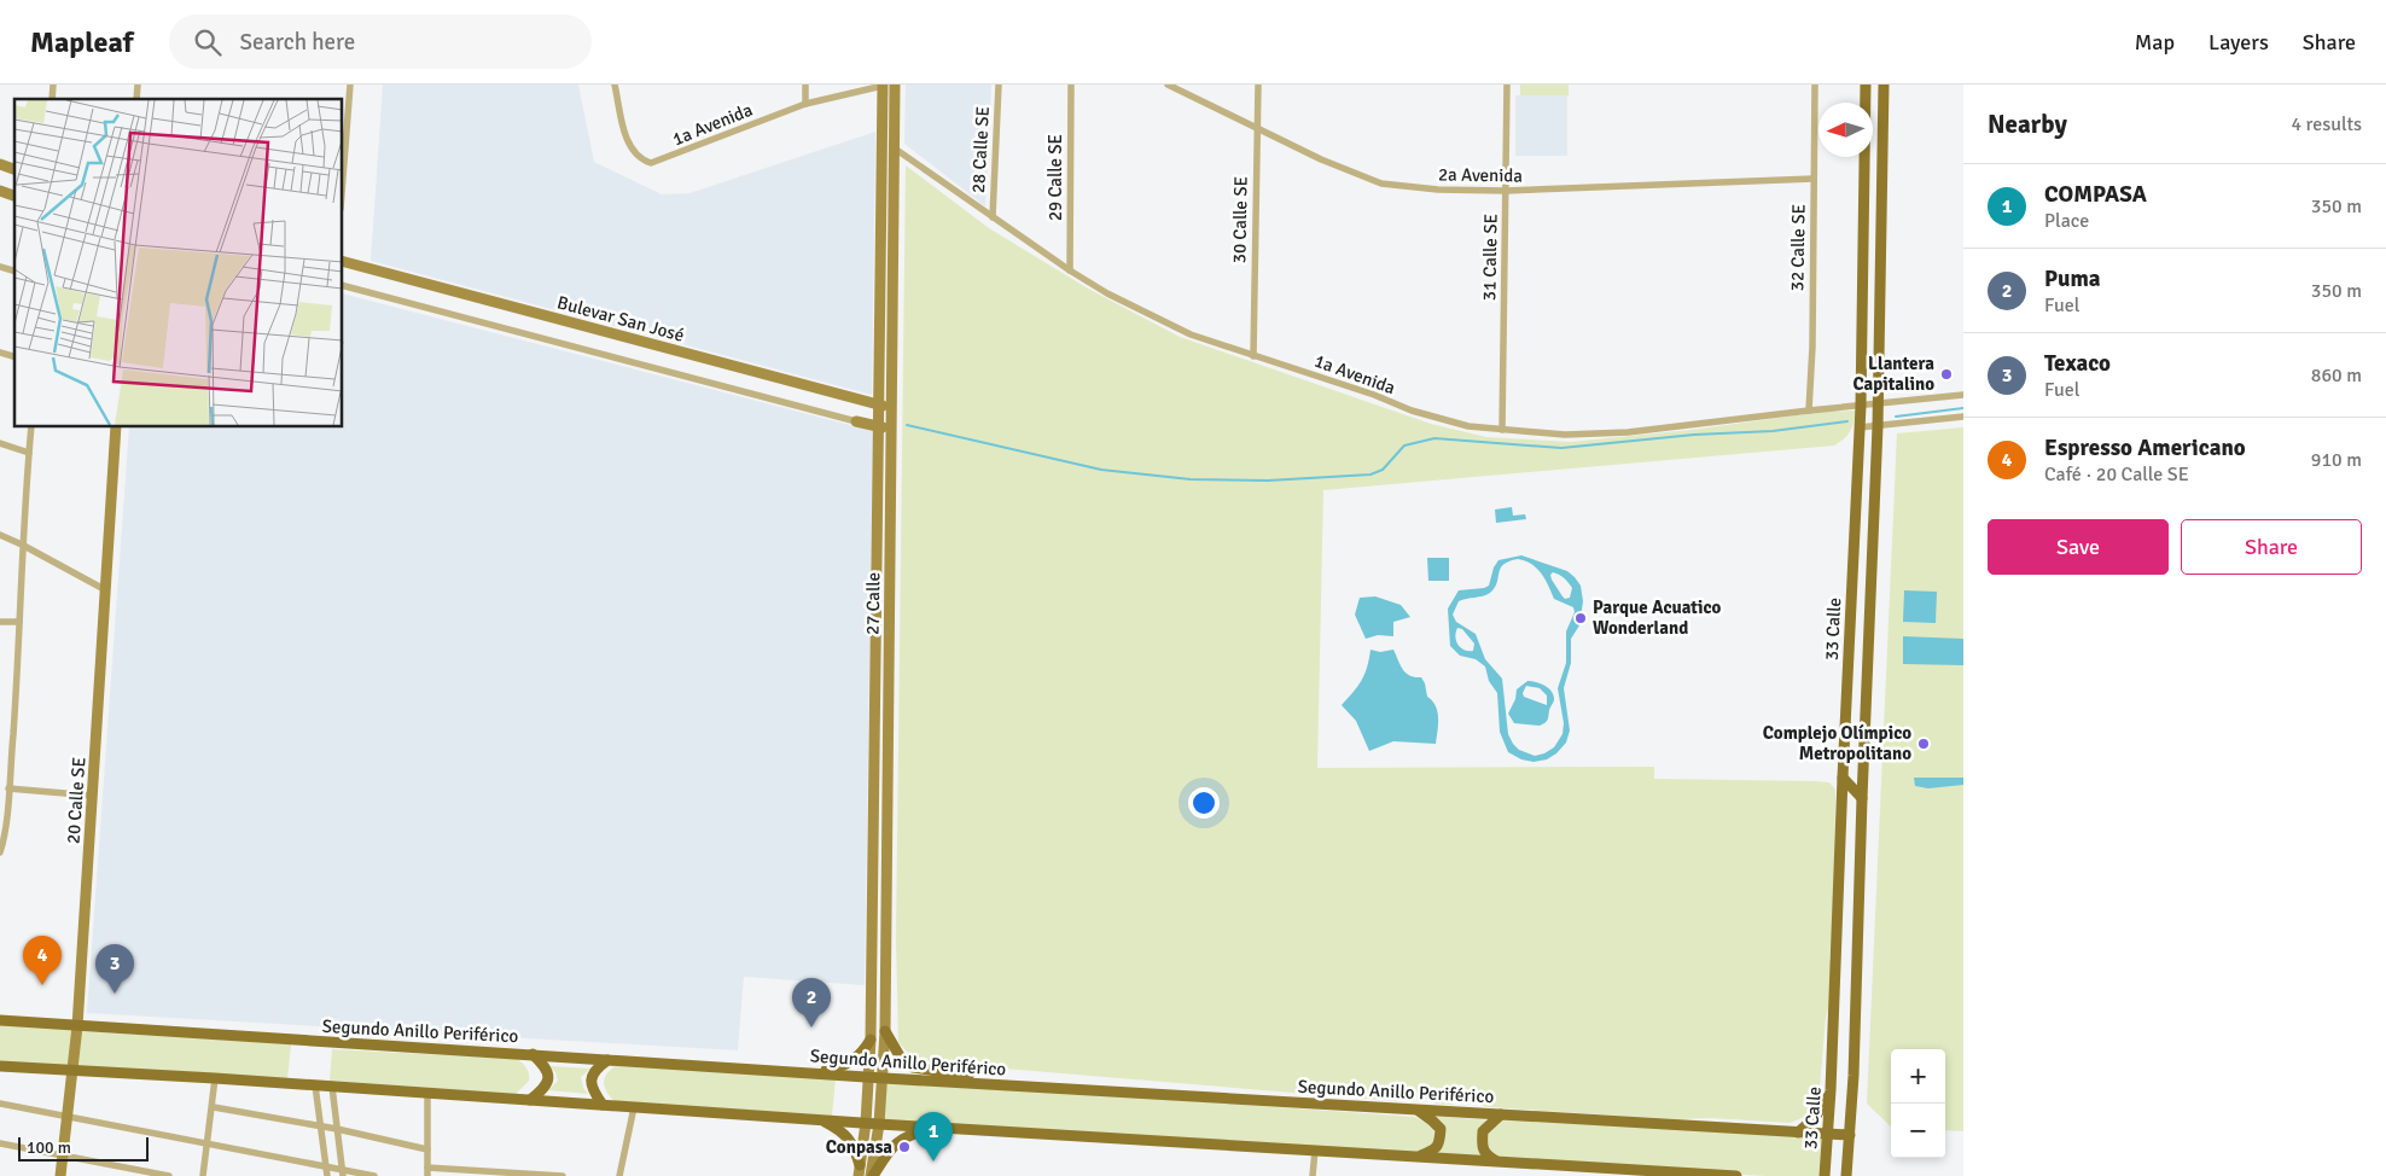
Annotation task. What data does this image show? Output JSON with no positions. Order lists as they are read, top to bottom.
{
  "streets": {
    "main road": [
      "Bulevar San José",
      "27 Calle",
      "33 Calle",
      "20 Calle SE",
      "Segundo Anillo Periférico"
    ],
    "street": [
      "1a Avenida",
      "28 Calle SE",
      "2a Avenida",
      "29 Calle SE",
      "30 Calle SE",
      "32 Calle SE",
      "31 Calle SE"
    ]
  },
  "crossings": [
    ["1a Avenida", "28 Calle SE"],
    ["1a Avenida", "29 Calle SE"],
    ["1a Avenida", "30 Calle SE"],
    ["1a Avenida", "32 Calle SE"],
    ["1a Avenida", "31 Calle SE"],
    ["1a Avenida", "27 Calle"],
    ["1a Avenida", "33 Calle"],
    ["2a Avenida", "30 Calle SE"],
    ["2a Avenida", "32 Calle SE"],
    ["2a Avenida", "31 Calle SE"],
    ["Bulevar San José", "27 Calle"],
    ["27 Calle", "Segundo Anillo Periférico"],
    ["33 Calle", "Segundo Anillo Periférico"],
    ["20 Calle SE", "Segundo Anillo Periférico"]
  ],
  "places": [
    "Llantera Capitalino",
    "Parque Acuatico Wonderland",
    "Complejo Olímpico Metropolitano",
    "Conpasa"
  ],
  "scale_bar": "100 m",
  "north": "left",
  "page": {
    "header": "Mapleaf",
    "search": "Search here",
    "nav": ["Map", "Layers", "Share"],
    "heading": ["Nearby", "4 results"],
    "list": [
      {
        "mark": "1",
        "name": "COMPASA",
        "note": "Place",
        "value": "350 m"
      },
      {
        "mark": "2",
        "name": "Puma",
        "note": "Fuel",
        "value": "350 m"
      },
      {
        "mark": "3",
        "name": "Texaco",
        "note": "Fuel",
        "value": "860 m"
      },
      {
        "mark": "4",
        "name": "Espresso Americano",
        "note": "Café · 20 Calle SE",
        "value": "910 m"
      }
    ],
    "buttons": ["Save", "Share"],
    "pins": [
      "4",
      "3",
      "2",
      "1"
    ],
    "map_buttons": ["+", "−"],
    "scale": "100 m"
  }
}
